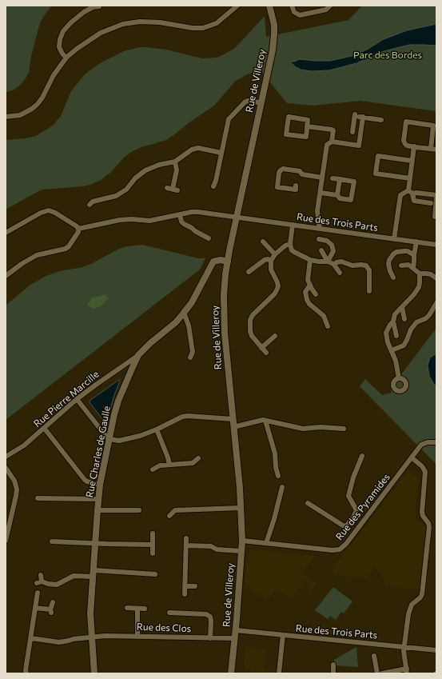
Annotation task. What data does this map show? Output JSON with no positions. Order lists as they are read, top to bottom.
{
  "streets": {
    "street": [
      "Rue de Villeroy",
      "Rue des Trois Parts",
      "Rue Pierre Marcille",
      "Rue Charles de Gaulle",
      "Rue des Pyramides",
      "Rue des Clos"
    ]
  },
  "crossings": [
    ["Rue de Villeroy", "Rue des Trois Parts"],
    ["Rue de Villeroy", "Rue Charles de Gaulle"],
    ["Rue de Villeroy", "Rue des Pyramides"],
    ["Rue de Villeroy", "Rue des Clos"],
    ["Rue Pierre Marcille", "Rue Charles de Gaulle"],
    ["Rue Charles de Gaulle", "Rue des Clos"]
  ],
  "parks": ["Parc des Bordes"]
}
